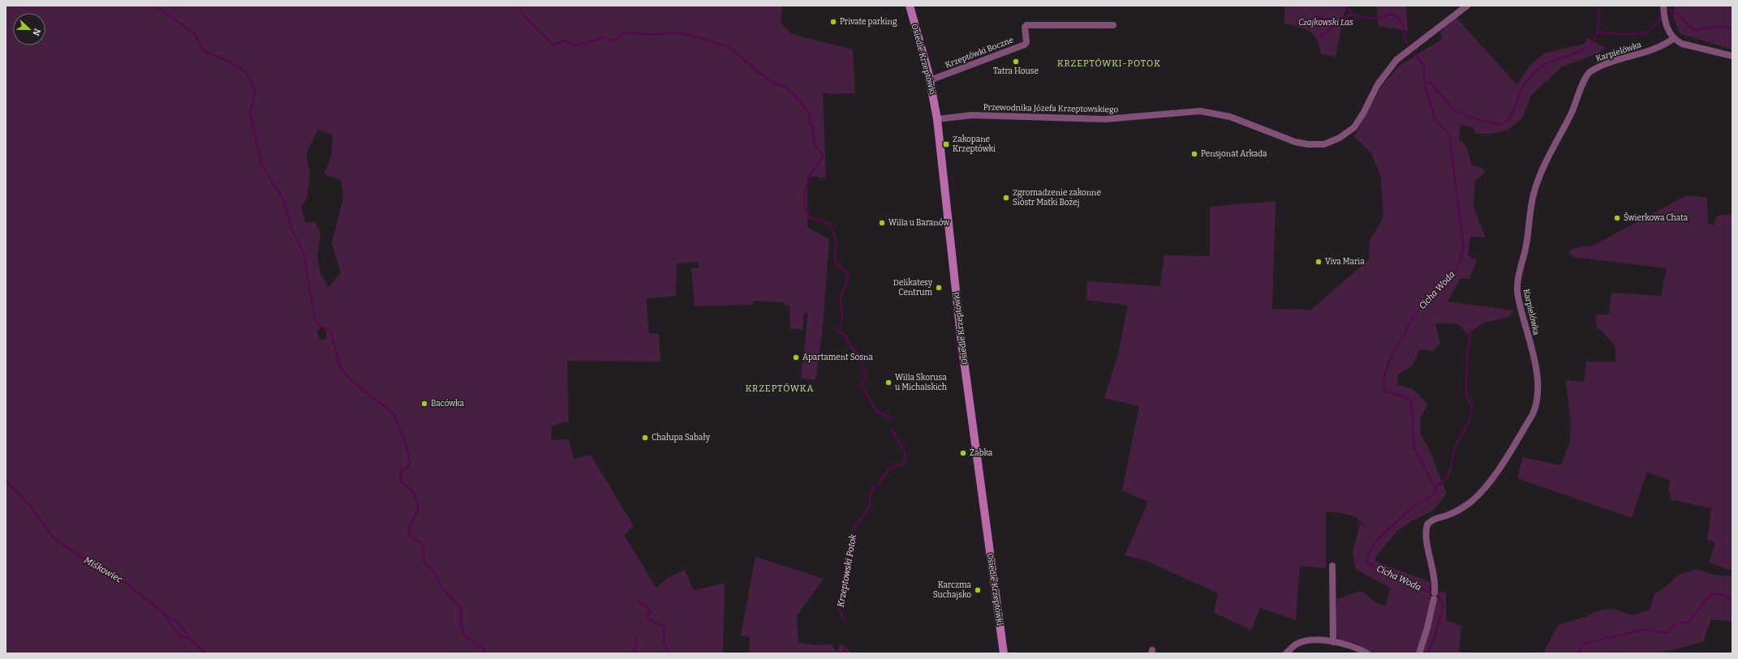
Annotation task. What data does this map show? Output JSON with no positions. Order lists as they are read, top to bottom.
{
  "streets": {
    "main road": ["Osiedle Krzeptówki"],
    "street": ["Karpielówka", "Krzeptówki Boczne", "Przewodnika Józefa Krzeptowskiego"]
  },
  "crossings": [
    ["Krzeptówki Boczne", "Osiedle Krzeptówki"],
    ["Osiedle Krzeptówki", "Przewodnika Józefa Krzeptowskiego"]
  ],
  "districts": ["KRZEPTÓWKI-POTOK", "KRZEPTÓWKA"],
  "water": ["Cicha Woda", "Miśkowiec", "Krzeptowski Potok"],
  "parks": ["Czajkowski Las"],
  "places": {
    "other": [
      "Private parking",
      "Tatra House",
      "Pensjonat Arkada",
      "Zgromadzenie zakonne Sióstr Matki Bożej",
      "Świerkowa Chata",
      "Willa u Baranów",
      "Viva Maria",
      "Delikatesy Centrum",
      "Apartament Sosna",
      "Willa Skorusa u Michalskich",
      "Bacówka",
      "Chałupa Sabały",
      "Żabka",
      "Karczma Suchajsko"
    ],
    "transit": ["Zakopane Krzeptówki"]
  },
  "north": "right"
}
